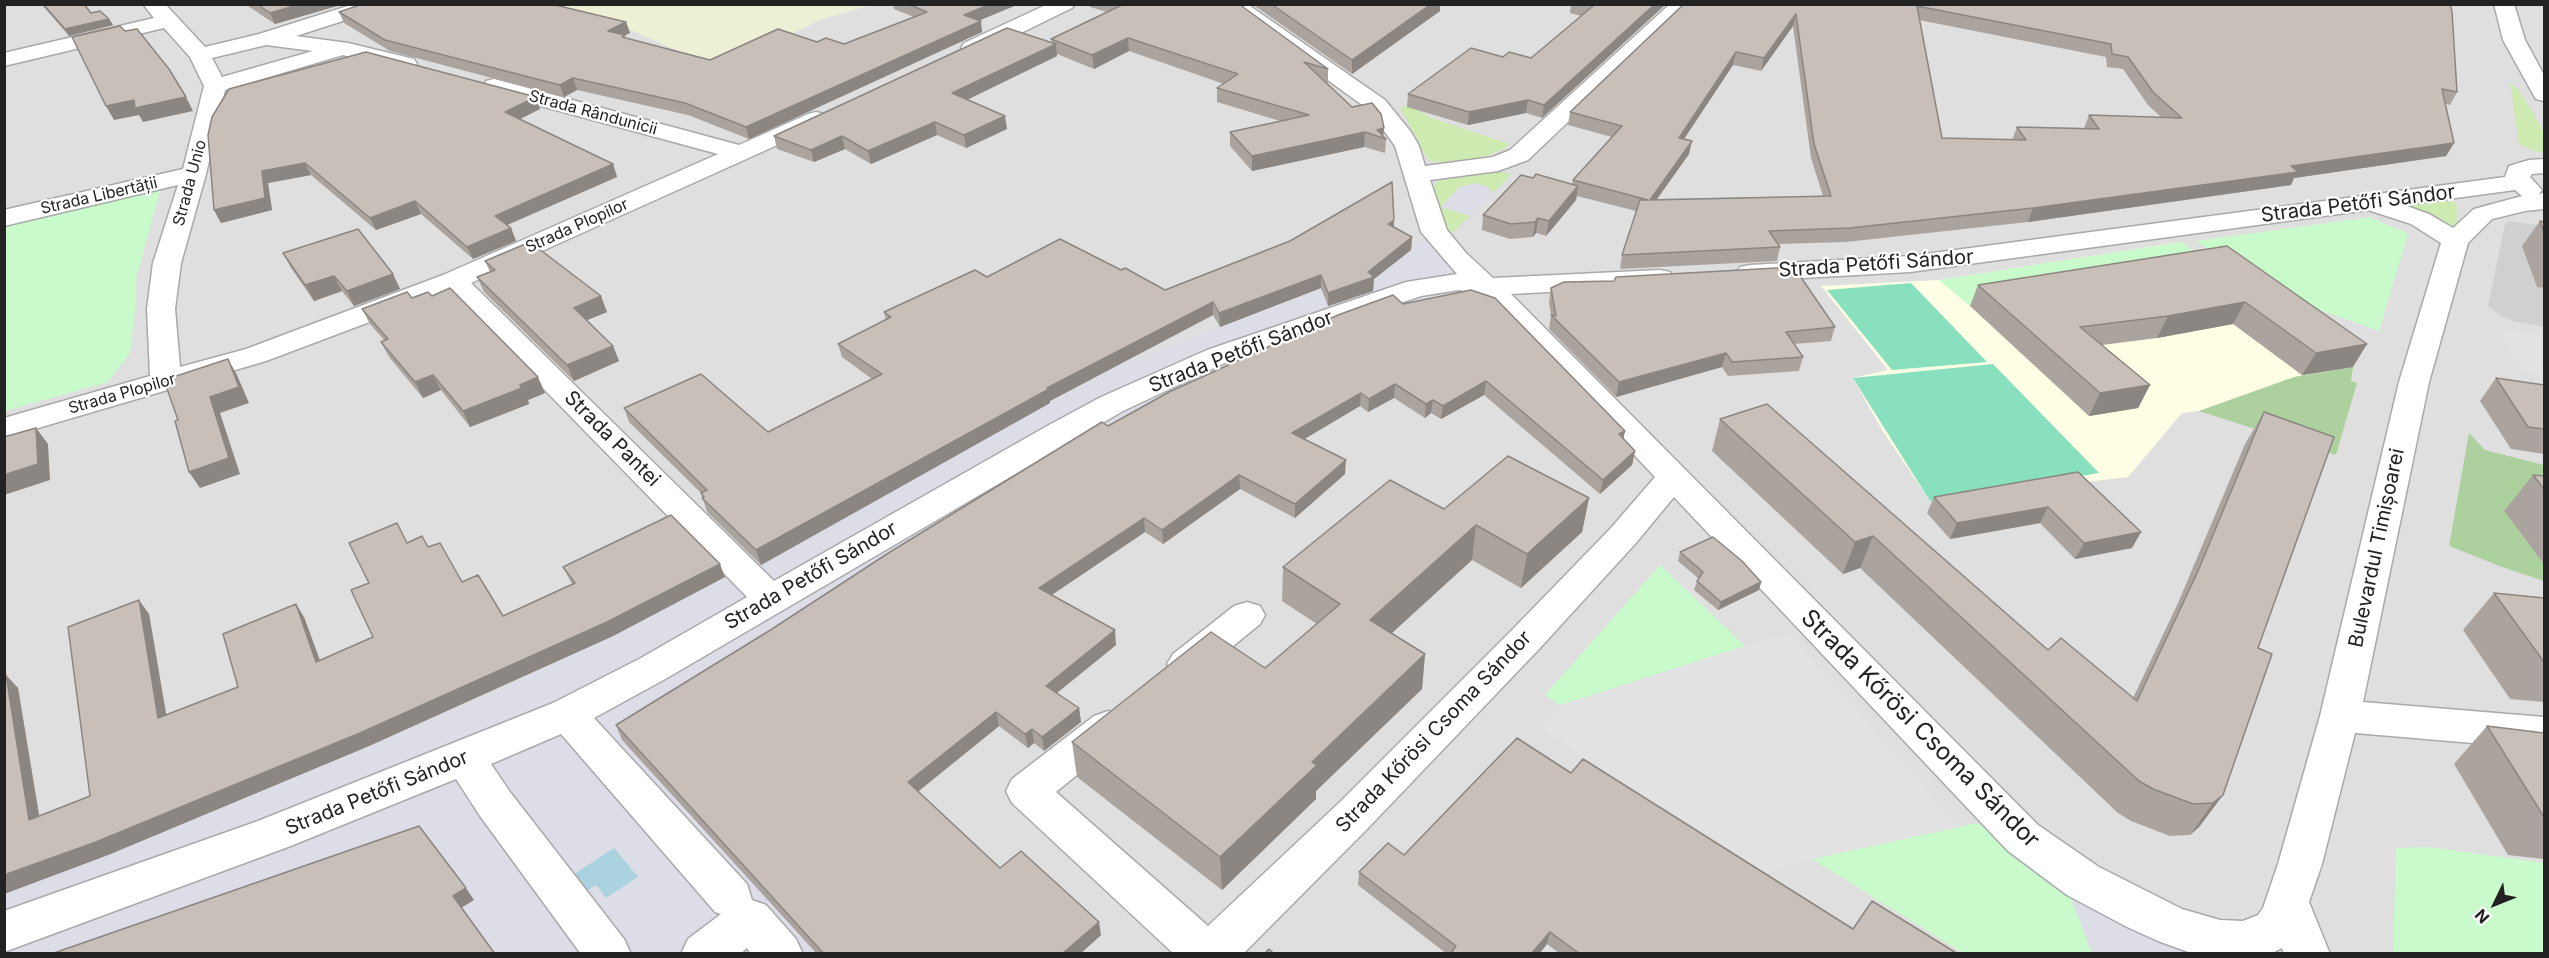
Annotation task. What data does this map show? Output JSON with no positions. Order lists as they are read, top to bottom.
{
  "streets": {
    "street": [
      "Strada Rândunicii",
      "Strada Unio",
      "Strada Libertății",
      "Strada Petőfi Sándor",
      "Strada Plopilor",
      "Strada Pantei",
      "Bulevardul Timișoarei",
      "Strada Kőrösi Csoma Sándor"
    ]
  },
  "crossings": [
    ["Strada Rândunicii", "Strada Plopilor"],
    ["Strada Unio", "Strada Libertății"],
    ["Strada Unio", "Strada Plopilor"],
    ["Strada Petőfi Sándor", "Strada Pantei"],
    ["Strada Petőfi Sándor", "Strada Kőrösi Csoma Sándor"],
    ["Strada Plopilor", "Strada Pantei"],
    ["Bulevardul Timișoarei", "Strada Kőrösi Csoma Sándor"]
  ],
  "north": "bottom left"
}
